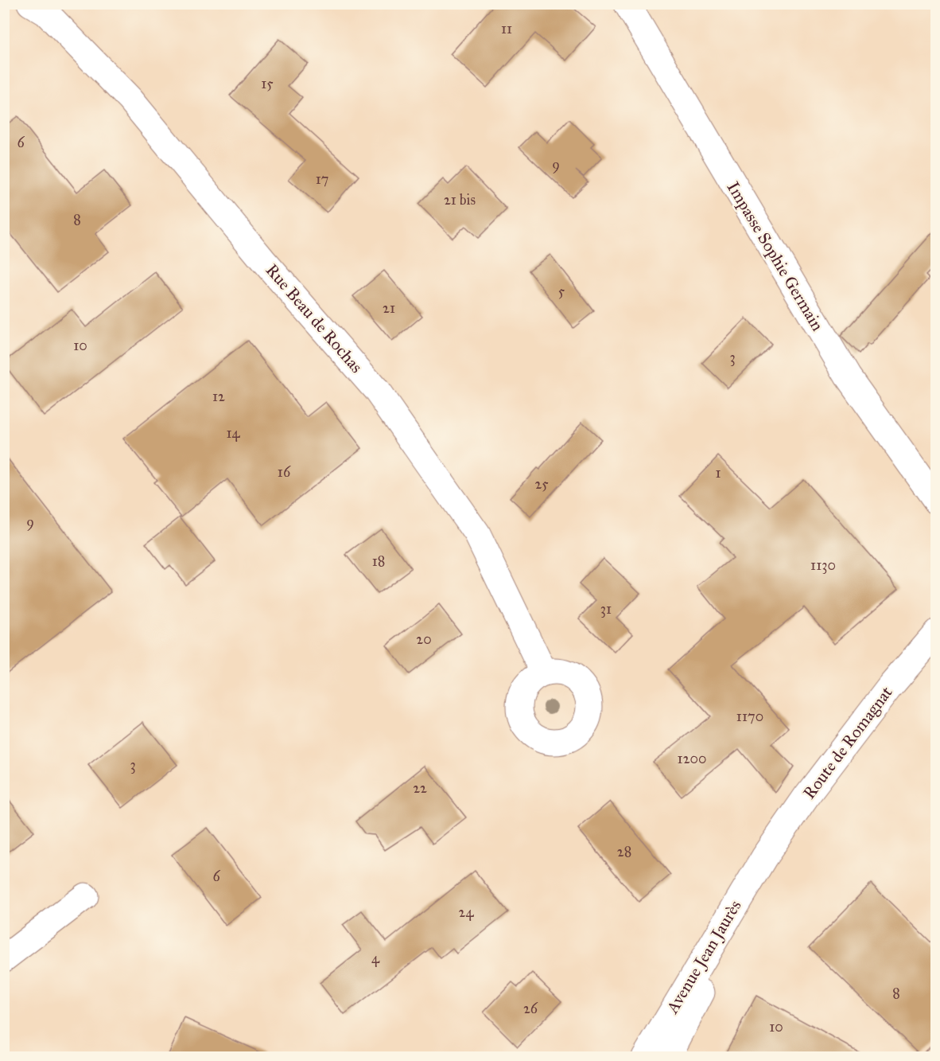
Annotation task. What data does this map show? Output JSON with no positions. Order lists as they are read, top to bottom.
{
  "streets": {
    "street": [
      "Impasse Sophie Germain",
      "Rue Beau de Rochas",
      "Route de Romagnat",
      "Avenue Jean Jaurès"
    ]
  },
  "crossings": [
    ["Route de Romagnat", "Avenue Jean Jaurès"]
  ],
  "house_numbers": [
    "11",
    "15",
    "6",
    "9",
    "17",
    "21 bis",
    "8",
    "5",
    "21",
    "10",
    "3",
    "12",
    "14",
    "16",
    "1",
    "25",
    "9",
    "18",
    "1130",
    "31",
    "20",
    "1170",
    "1200",
    "3",
    "22",
    "28",
    "6",
    "24",
    "4",
    "8",
    "26",
    "10"
  ]
}
